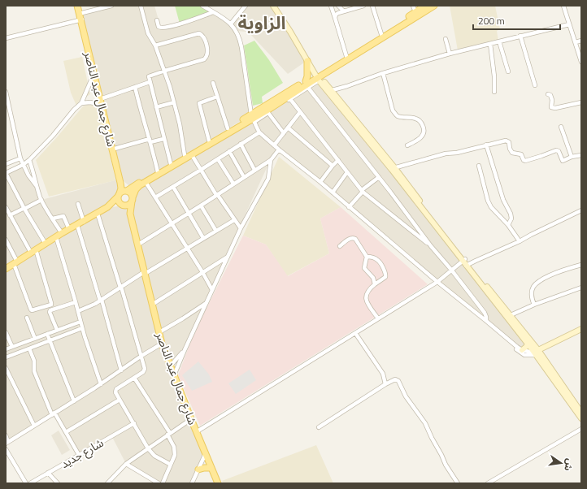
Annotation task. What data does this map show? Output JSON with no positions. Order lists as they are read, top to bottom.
{
  "streets": {
    "main road": ["شارع جمال عبد الناصر"],
    "street": ["شارع جديد"]
  },
  "districts": ["الزاوية"],
  "scale_bar": "200 m",
  "north": "right"
}
